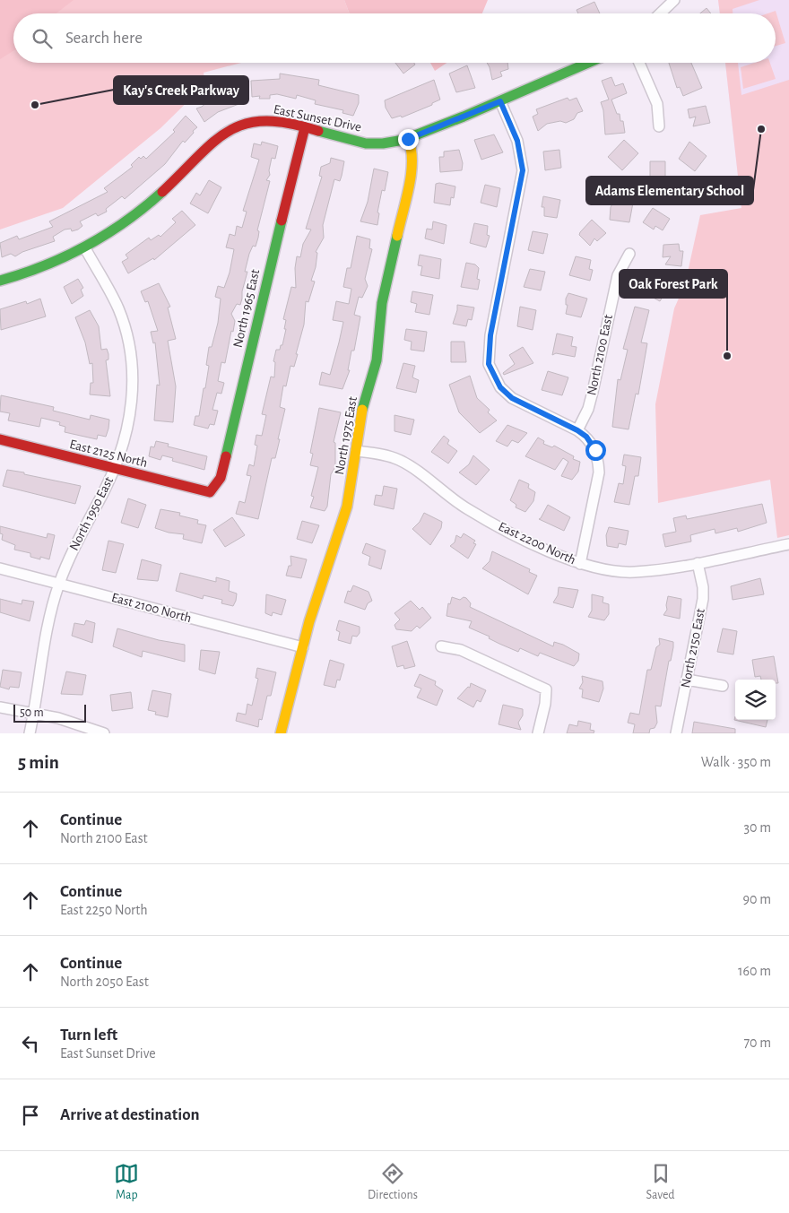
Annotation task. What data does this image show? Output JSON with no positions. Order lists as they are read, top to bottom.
{
  "streets": {
    "street": [
      "East Sunset Drive",
      "North 1965 East",
      "North 2100 East",
      "North 1975 East",
      "East 2125 North",
      "North 1950 East",
      "East 2200 North",
      "East 2100 North",
      "North 2150 East"
    ]
  },
  "crossings": [
    ["East Sunset Drive", "North 1965 East"],
    ["East Sunset Drive", "North 1975 East"],
    ["East Sunset Drive", "North 1950 East"],
    ["North 1965 East", "East 2125 North"],
    ["North 1975 East", "East 2200 North"],
    ["North 1975 East", "East 2100 North"],
    ["East 2125 North", "North 1950 East"],
    ["North 1950 East", "East 2100 North"],
    ["East 2200 North", "North 2150 East"]
  ],
  "places": ["Kay's Creek Parkway", "Adams Elementary School", "Oak Forest Park"],
  "scale_bar": "50 m",
  "page": {
    "search": "Search here",
    "scale": "50 m",
    "heading": ["5 min", "Walk · 350 m"],
    "list": [
      ["Continue", "North 2100 East", "30 m"],
      ["Continue", "East 2250 North", "90 m"],
      ["Continue", "North 2050 East", "160 m"],
      ["Turn left", "East Sunset Drive", "70 m"],
      "Arrive at destination"
    ],
    "nav": ["Map", "Directions", "Saved"]
  }
}
